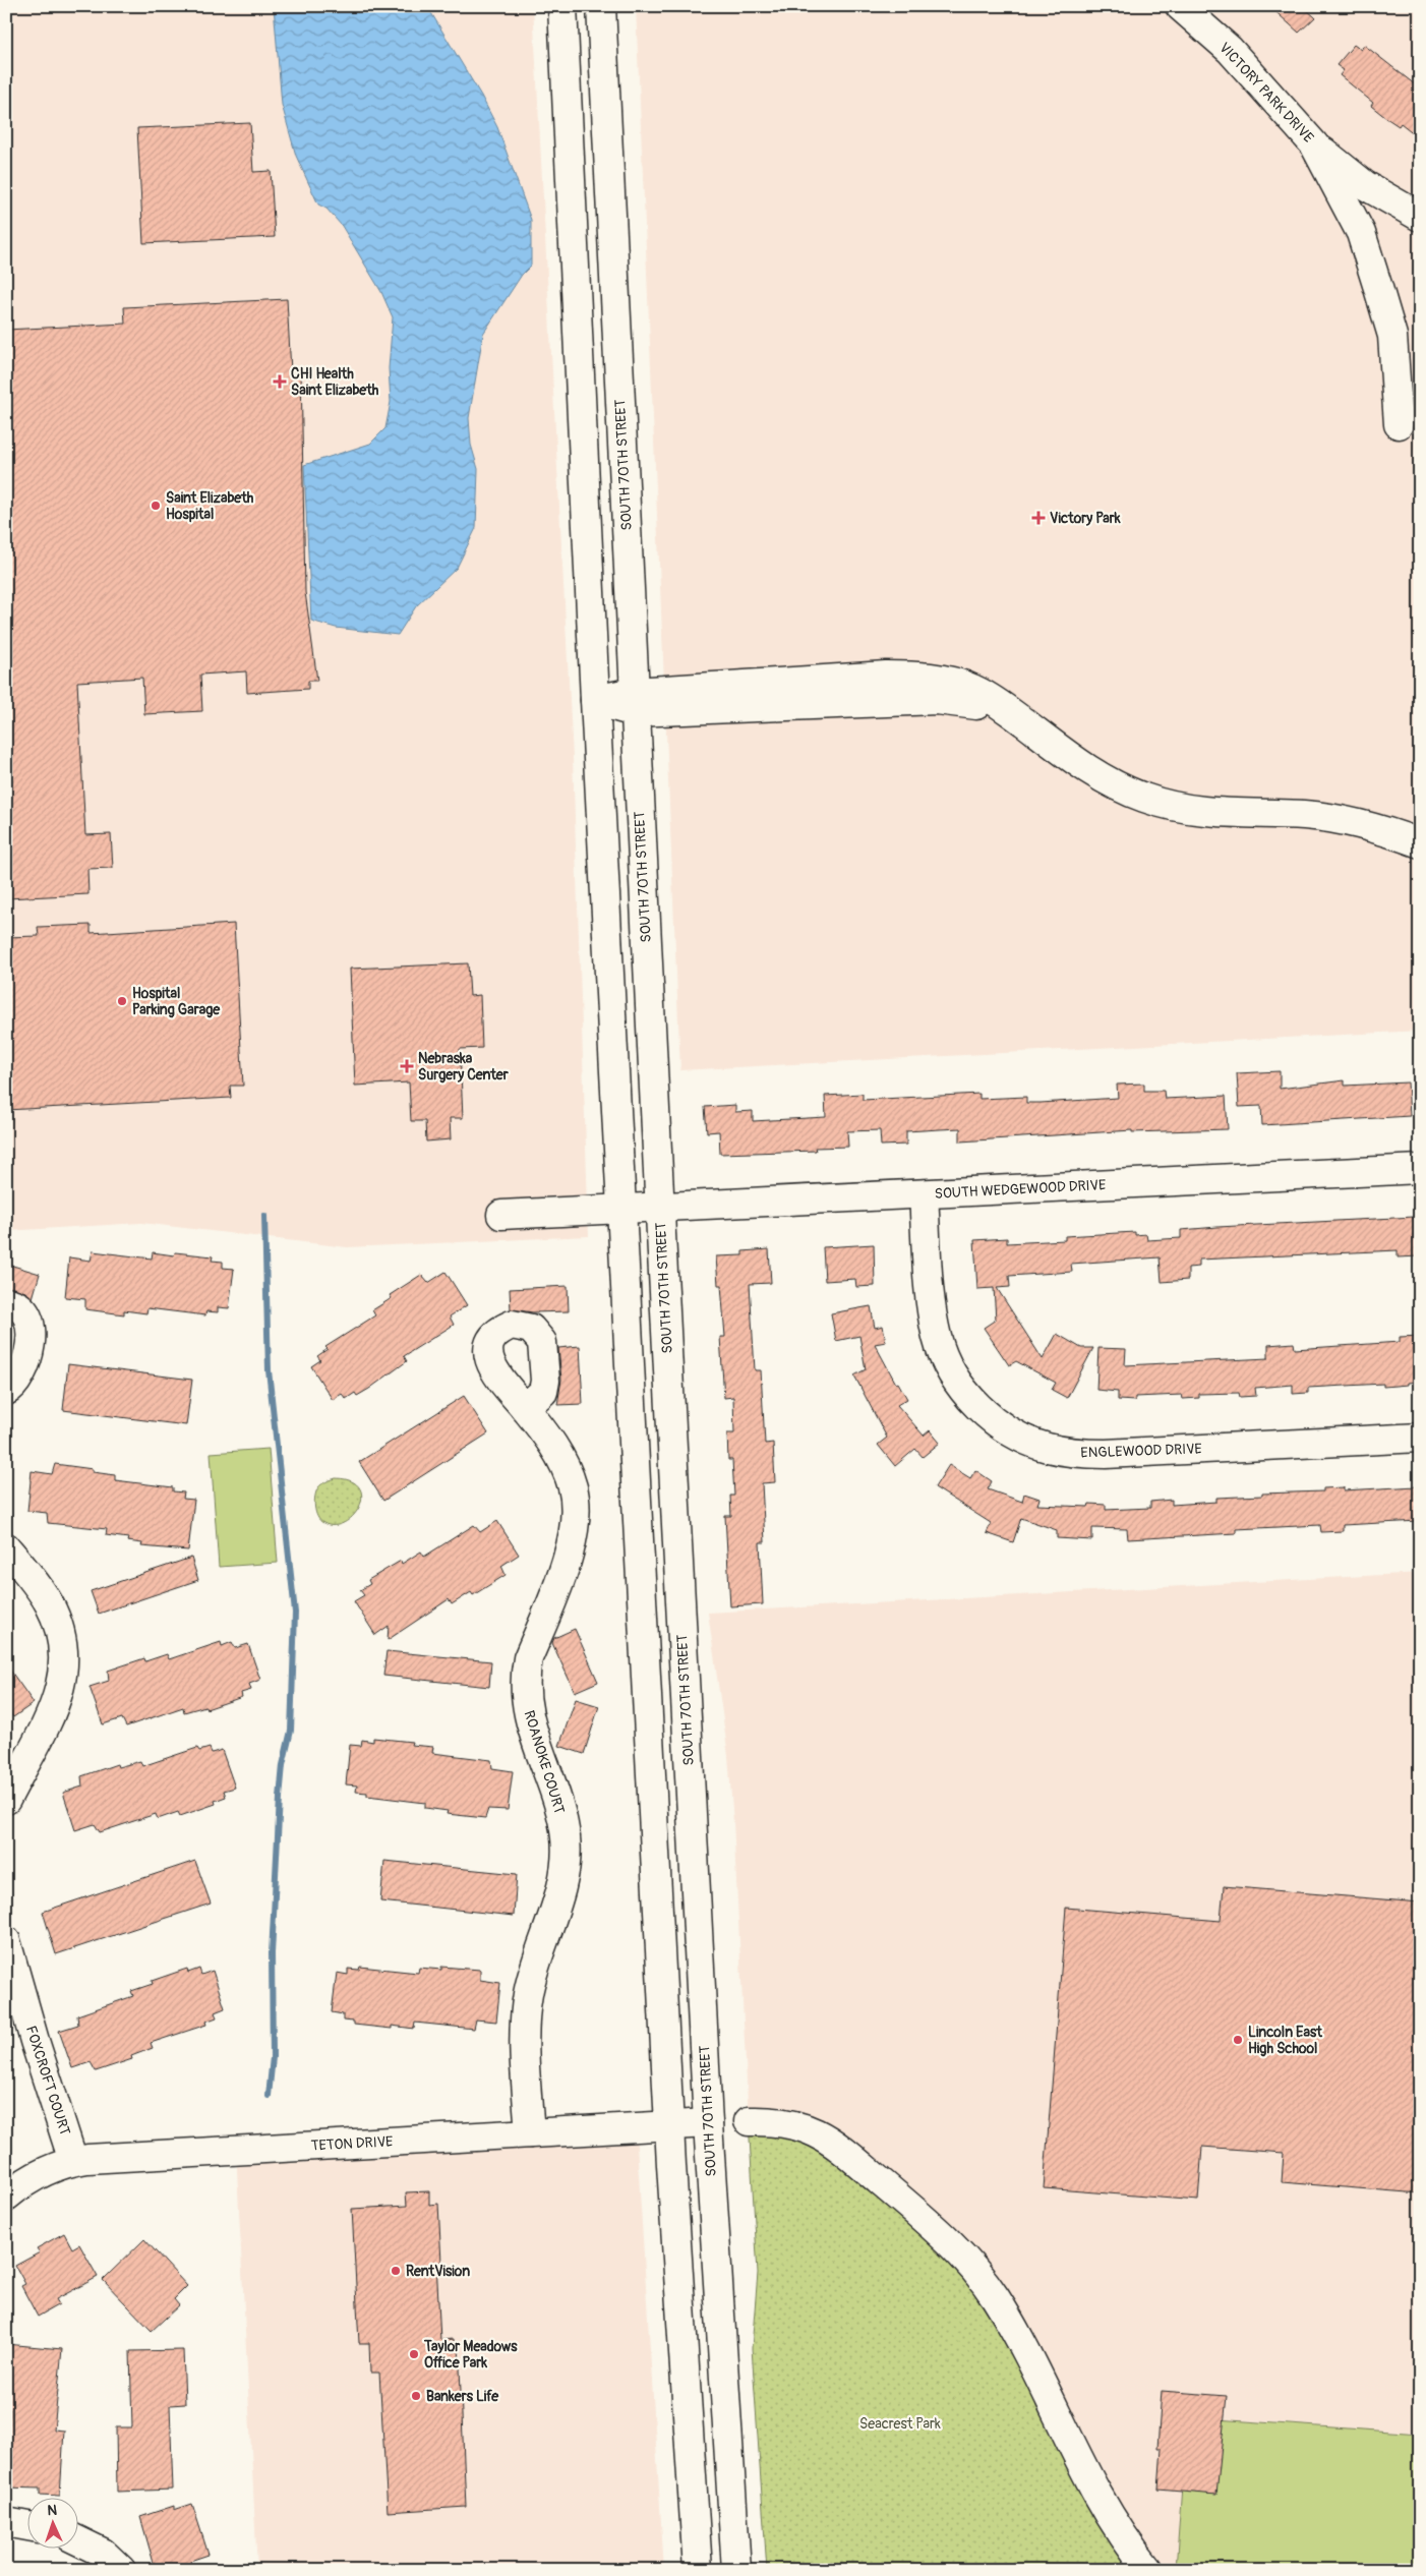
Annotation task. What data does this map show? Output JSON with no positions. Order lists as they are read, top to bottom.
{
  "streets": {
    "main road": [
      "VICTORY PARK DRIVE",
      "SOUTH 70TH STREET",
      "SOUTH WEDGEWOOD DRIVE",
      "ENGLEWOOD DRIVE",
      "ROANOKE COURT",
      "FOXCROFT COURT",
      "TETON DRIVE"
    ]
  },
  "crossings": [
    ["SOUTH 70TH STREET", "SOUTH WEDGEWOOD DRIVE"],
    ["SOUTH 70TH STREET", "TETON DRIVE"],
    ["SOUTH WEDGEWOOD DRIVE", "ENGLEWOOD DRIVE"],
    ["ROANOKE COURT", "TETON DRIVE"],
    ["FOXCROFT COURT", "TETON DRIVE"]
  ],
  "parks": ["Seacrest Park"],
  "places": {
    "health": ["CHI Health Saint Elizabeth", "Victory Park", "Nebraska Surgery Center"],
    "other": [
      "Saint Elizabeth Hospital",
      "Hospital Parking Garage",
      "Lincoln East High School",
      "RentVision",
      "Taylor Meadows Office Park",
      "Bankers Life"
    ]
  },
  "north": "top"
}
